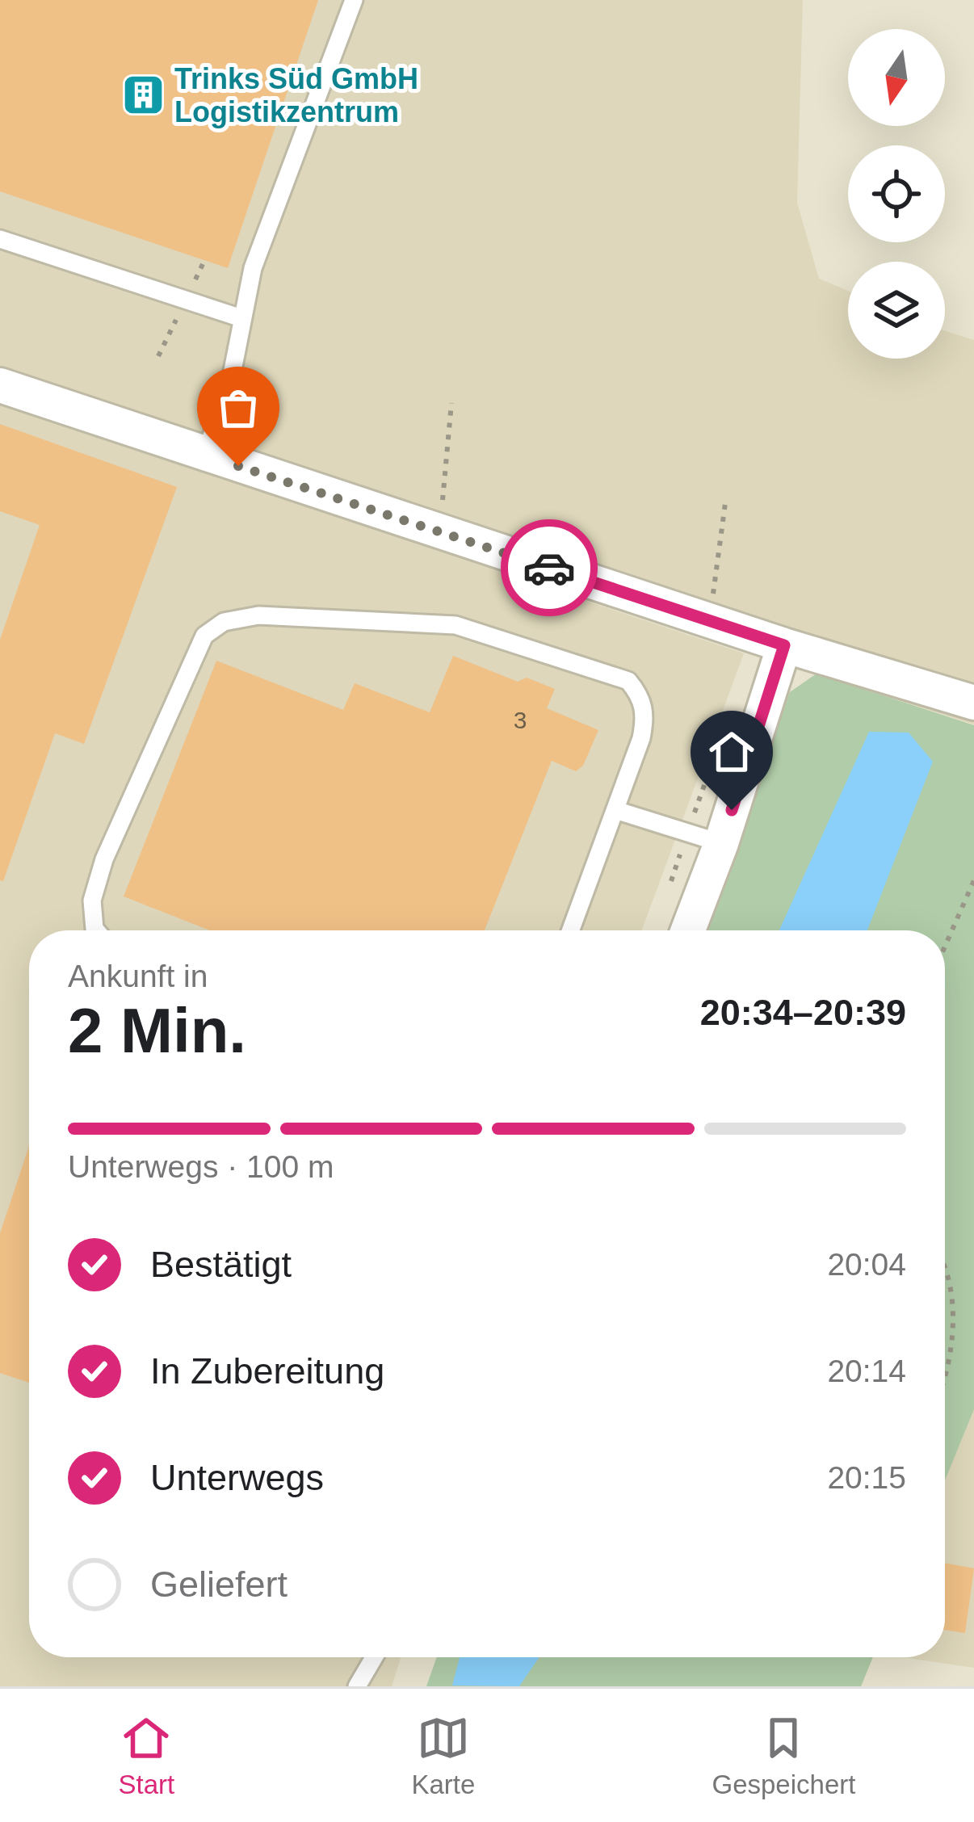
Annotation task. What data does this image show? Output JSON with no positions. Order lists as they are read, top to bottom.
{
  "places": {
    "building": ["Trinks Süd GmbH Logistikzentrum"]
  },
  "house_numbers": ["3"],
  "north": "bottom",
  "page": {
    "heading": ["2 Min.", "Ankunft in", "20:34–20:39"],
    "bar": "Unterwegs · 100 m",
    "list": [
      ["Bestätigt", "20:04"],
      ["In Zubereitung", "20:14"],
      ["Unterwegs", "20:15"],
      "Geliefert"
    ],
    "tabs": ["Start", "Karte", "Gespeichert"]
  }
}
